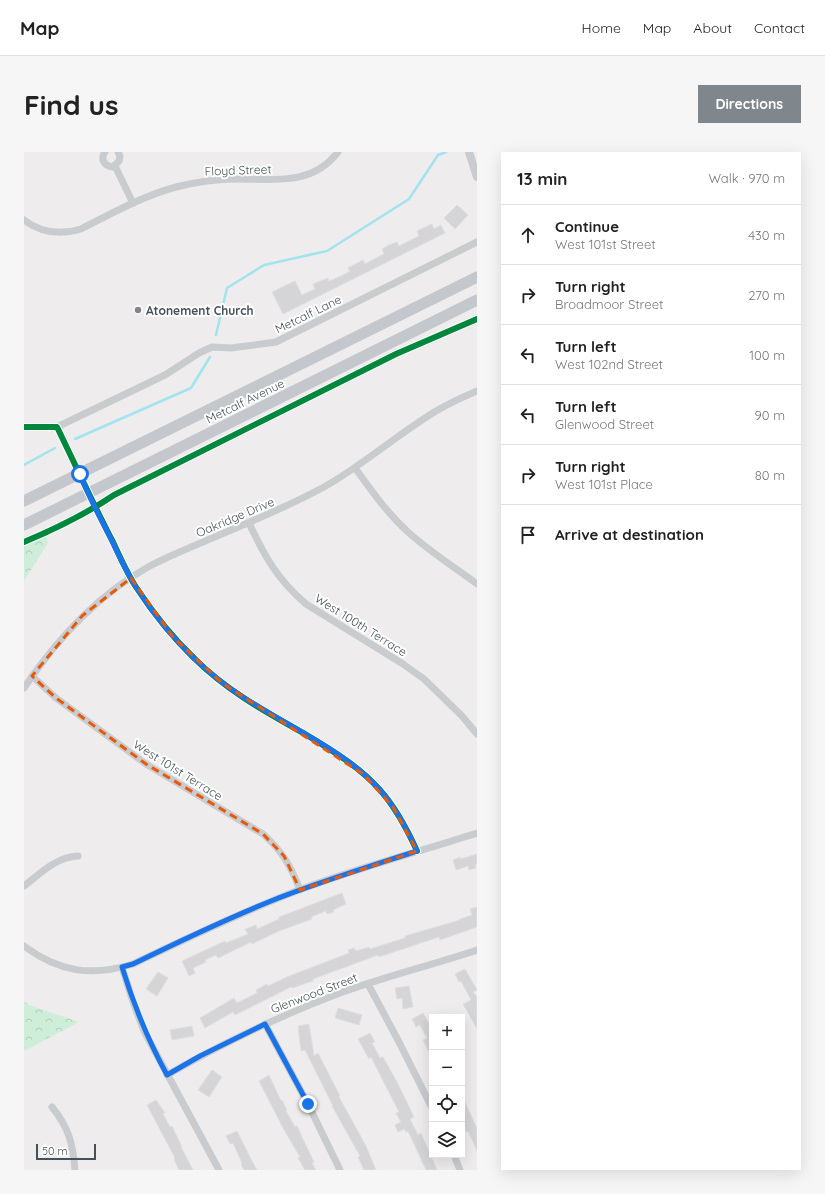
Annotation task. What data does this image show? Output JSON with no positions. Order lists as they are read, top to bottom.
{
  "streets": {
    "main road": ["Metcalf Avenue"],
    "street": [
      "Floyd Street",
      "Metcalf Lane",
      "Oakridge Drive",
      "West 100th Terrace",
      "West 101st Terrace",
      "Glenwood Street"
    ]
  },
  "crossings": [
    ["Oakridge Drive", "West 100th Terrace"],
    ["Oakridge Drive", "West 101st Terrace"]
  ],
  "places": ["Atonement Church"],
  "scale_bar": "50 m",
  "page": {
    "header": "Map",
    "nav": [
      "Home",
      "Map",
      "About",
      "Contact"
    ],
    "buttons": "Directions",
    "title": "Find us",
    "heading": ["13 min", "Walk · 970 m"],
    "list": [
      ["Continue", "West 101st Street", "430 m"],
      ["Turn right", "Broadmoor Street", "270 m"],
      ["Turn left", "West 102nd Street", "100 m"],
      ["Turn left", "Glenwood Street", "90 m"],
      ["Turn right", "West 101st Place", "80 m"],
      "Arrive at destination"
    ],
    "map_buttons": ["+", "−"],
    "scale": "50 m"
  }
}
